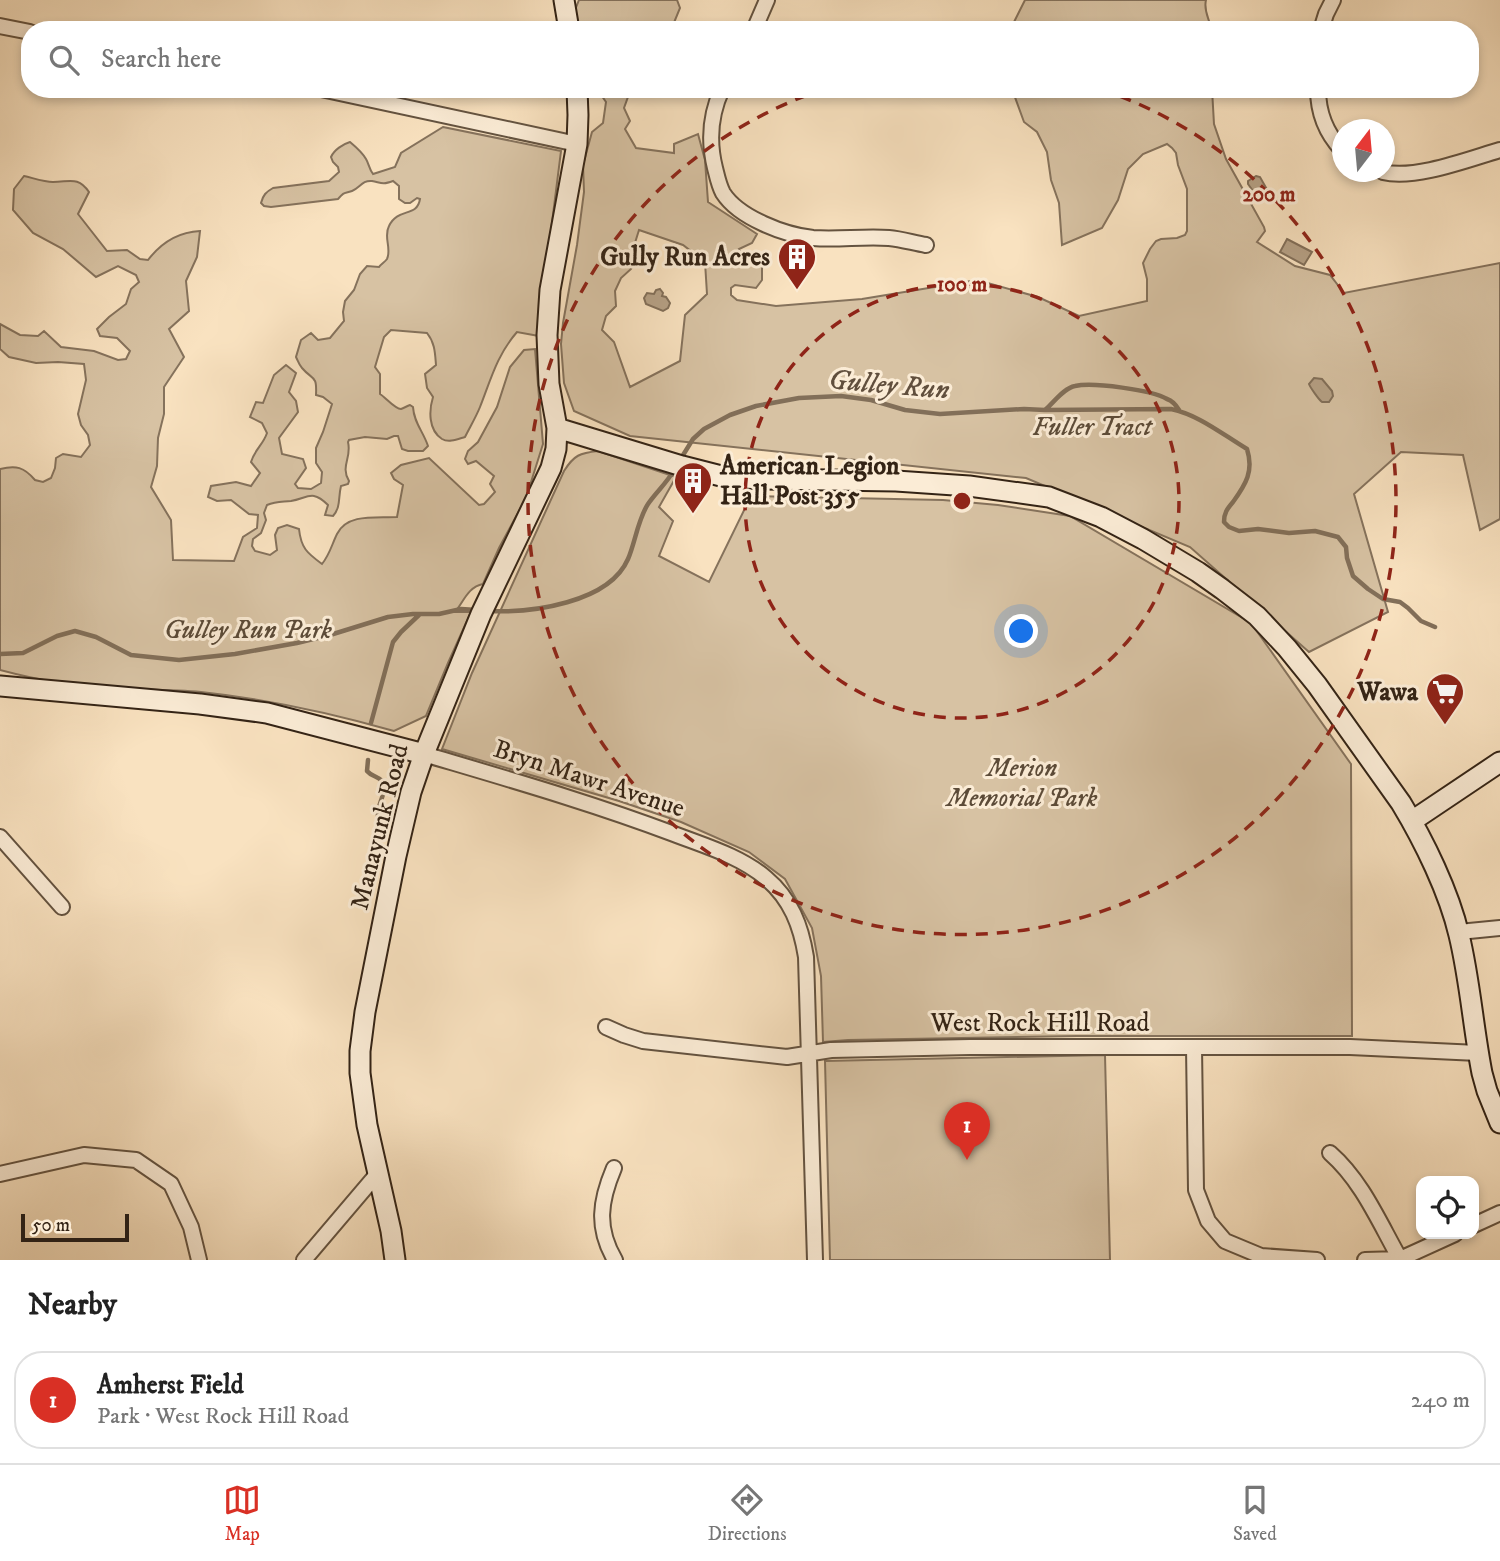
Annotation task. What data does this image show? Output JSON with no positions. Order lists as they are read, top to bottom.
{
  "streets": {
    "main road": ["Bryn Mawr Avenue", "Manayunk Road"],
    "street": ["West Rock Hill Road"]
  },
  "crossings": [
    ["Bryn Mawr Avenue", "Manayunk Road"],
    ["Bryn Mawr Avenue", "West Rock Hill Road"]
  ],
  "water": ["Gulley Run"],
  "parks": ["Fuller Tract", "Gulley Run Park", "Merion Memorial Park"],
  "places": {
    "building": ["Gully Run Acres", "American Legion Hall Post 355"],
    "supermarket": ["Wawa"]
  },
  "scale_bar": "50 m",
  "north": "top",
  "page": {
    "search": "Search here",
    "pins": "1",
    "scale": "50 m",
    "heading": "Nearby",
    "list": [
      {
        "mark": "1",
        "name": "Amherst Field",
        "note": "Park · West Rock Hill Road",
        "value": "240 m"
      }
    ],
    "nav": ["Map", "Directions", "Saved"]
  },
  "rings": ["200 m", "100 m"]
}
